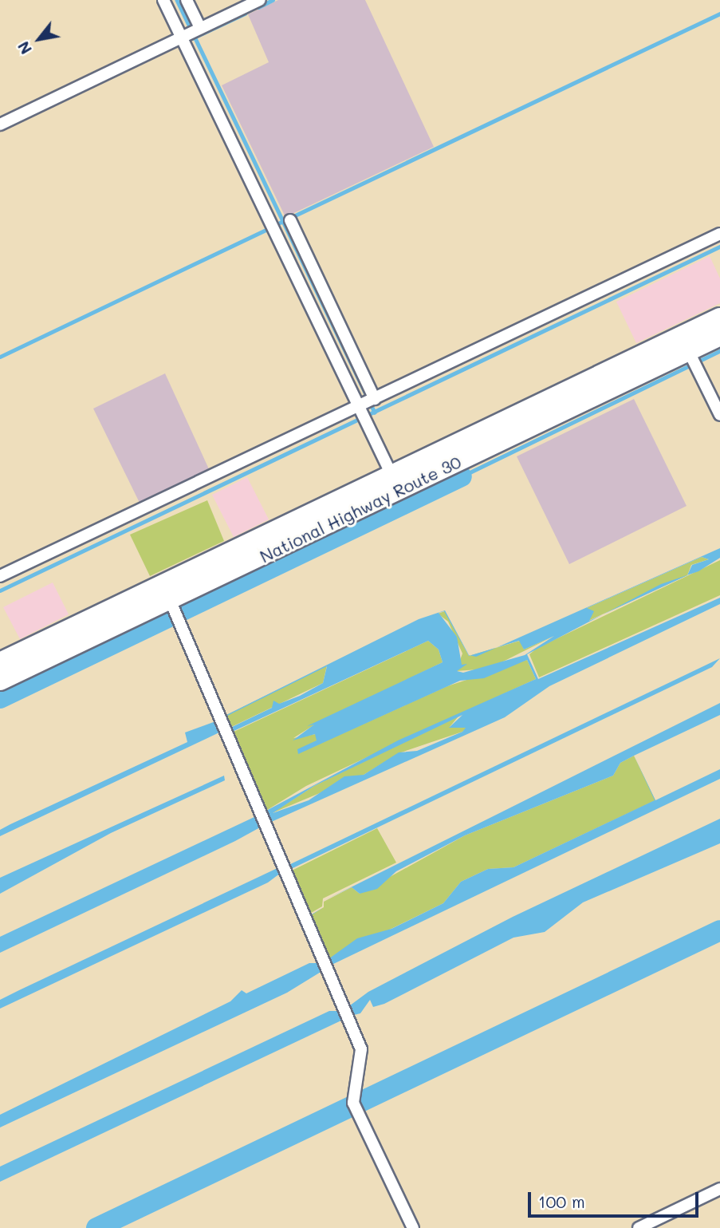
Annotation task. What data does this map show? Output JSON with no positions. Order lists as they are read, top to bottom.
{
  "streets": {
    "highway": ["National Highway Route 30"]
  },
  "scale_bar": "100 m",
  "north": "bottom left"
}
